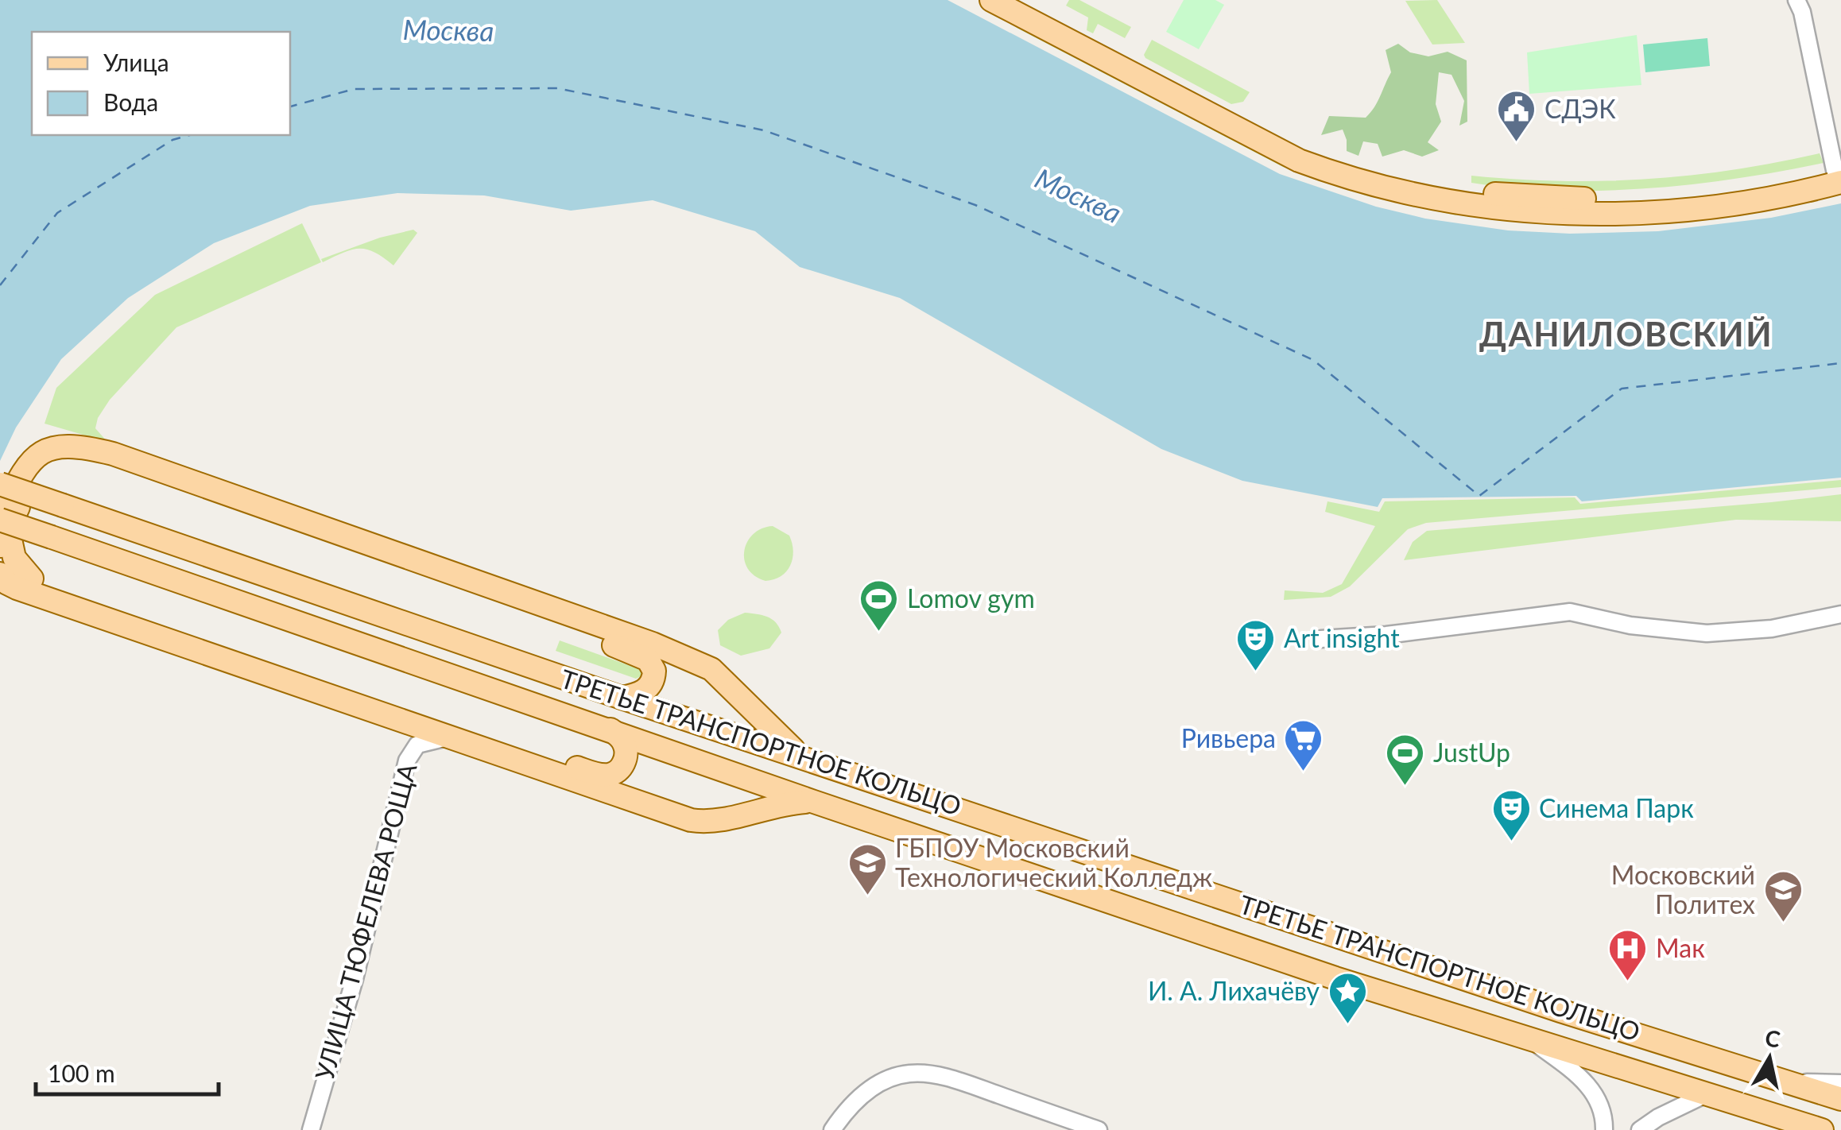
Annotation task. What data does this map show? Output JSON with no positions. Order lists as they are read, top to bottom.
{
  "streets": {
    "main road": ["ТРЕТЬЕ ТРАНСПОРТНОЕ КОЛЬЦО"],
    "street": ["УЛИЦА ТЮФЕЛЕВА РОЩА"]
  },
  "districts": ["ДАНИЛОВСКИЙ"],
  "water": ["Москва"],
  "places": {
    "public building": ["СДЭК"],
    "sports": ["Lomov gym", "JustUp"],
    "theatre": ["Art insight", "Синема Парк"],
    "supermarket": ["Ривьера"],
    "school or university": ["ГБПОУ Московский Технологический Колледж", "Московский Политех"],
    "hospital": ["Мак"],
    "place": ["И. А. Лихачёву"]
  },
  "legend": ["Улица", "Вода"],
  "scale_bar": "100 m",
  "north": "top"
}
